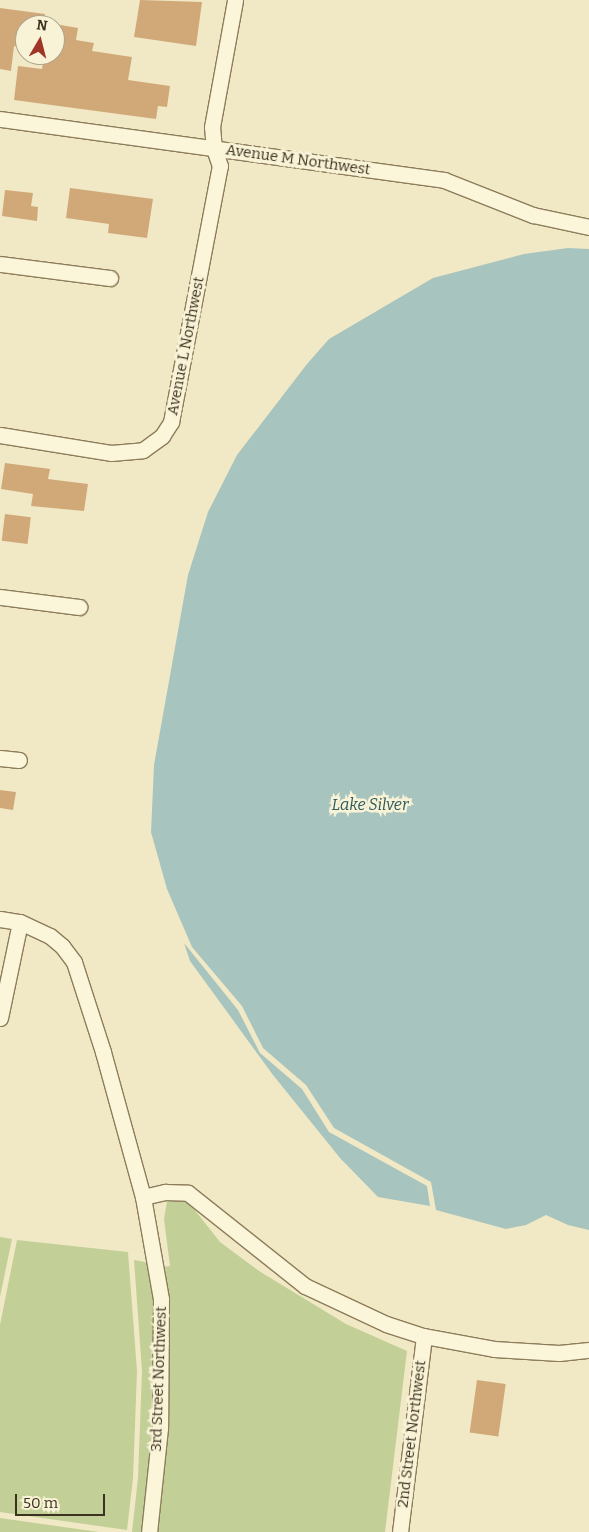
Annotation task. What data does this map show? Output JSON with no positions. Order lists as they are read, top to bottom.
{
  "streets": {
    "street": [
      "Avenue M Northwest",
      "Avenue L Northwest",
      "3rd Street Northwest",
      "2nd Street Northwest"
    ]
  },
  "crossings": [
    ["Avenue M Northwest", "Avenue L Northwest"]
  ],
  "water": ["Lake Silver"],
  "scale_bar": "50 m",
  "north": "top"
}
